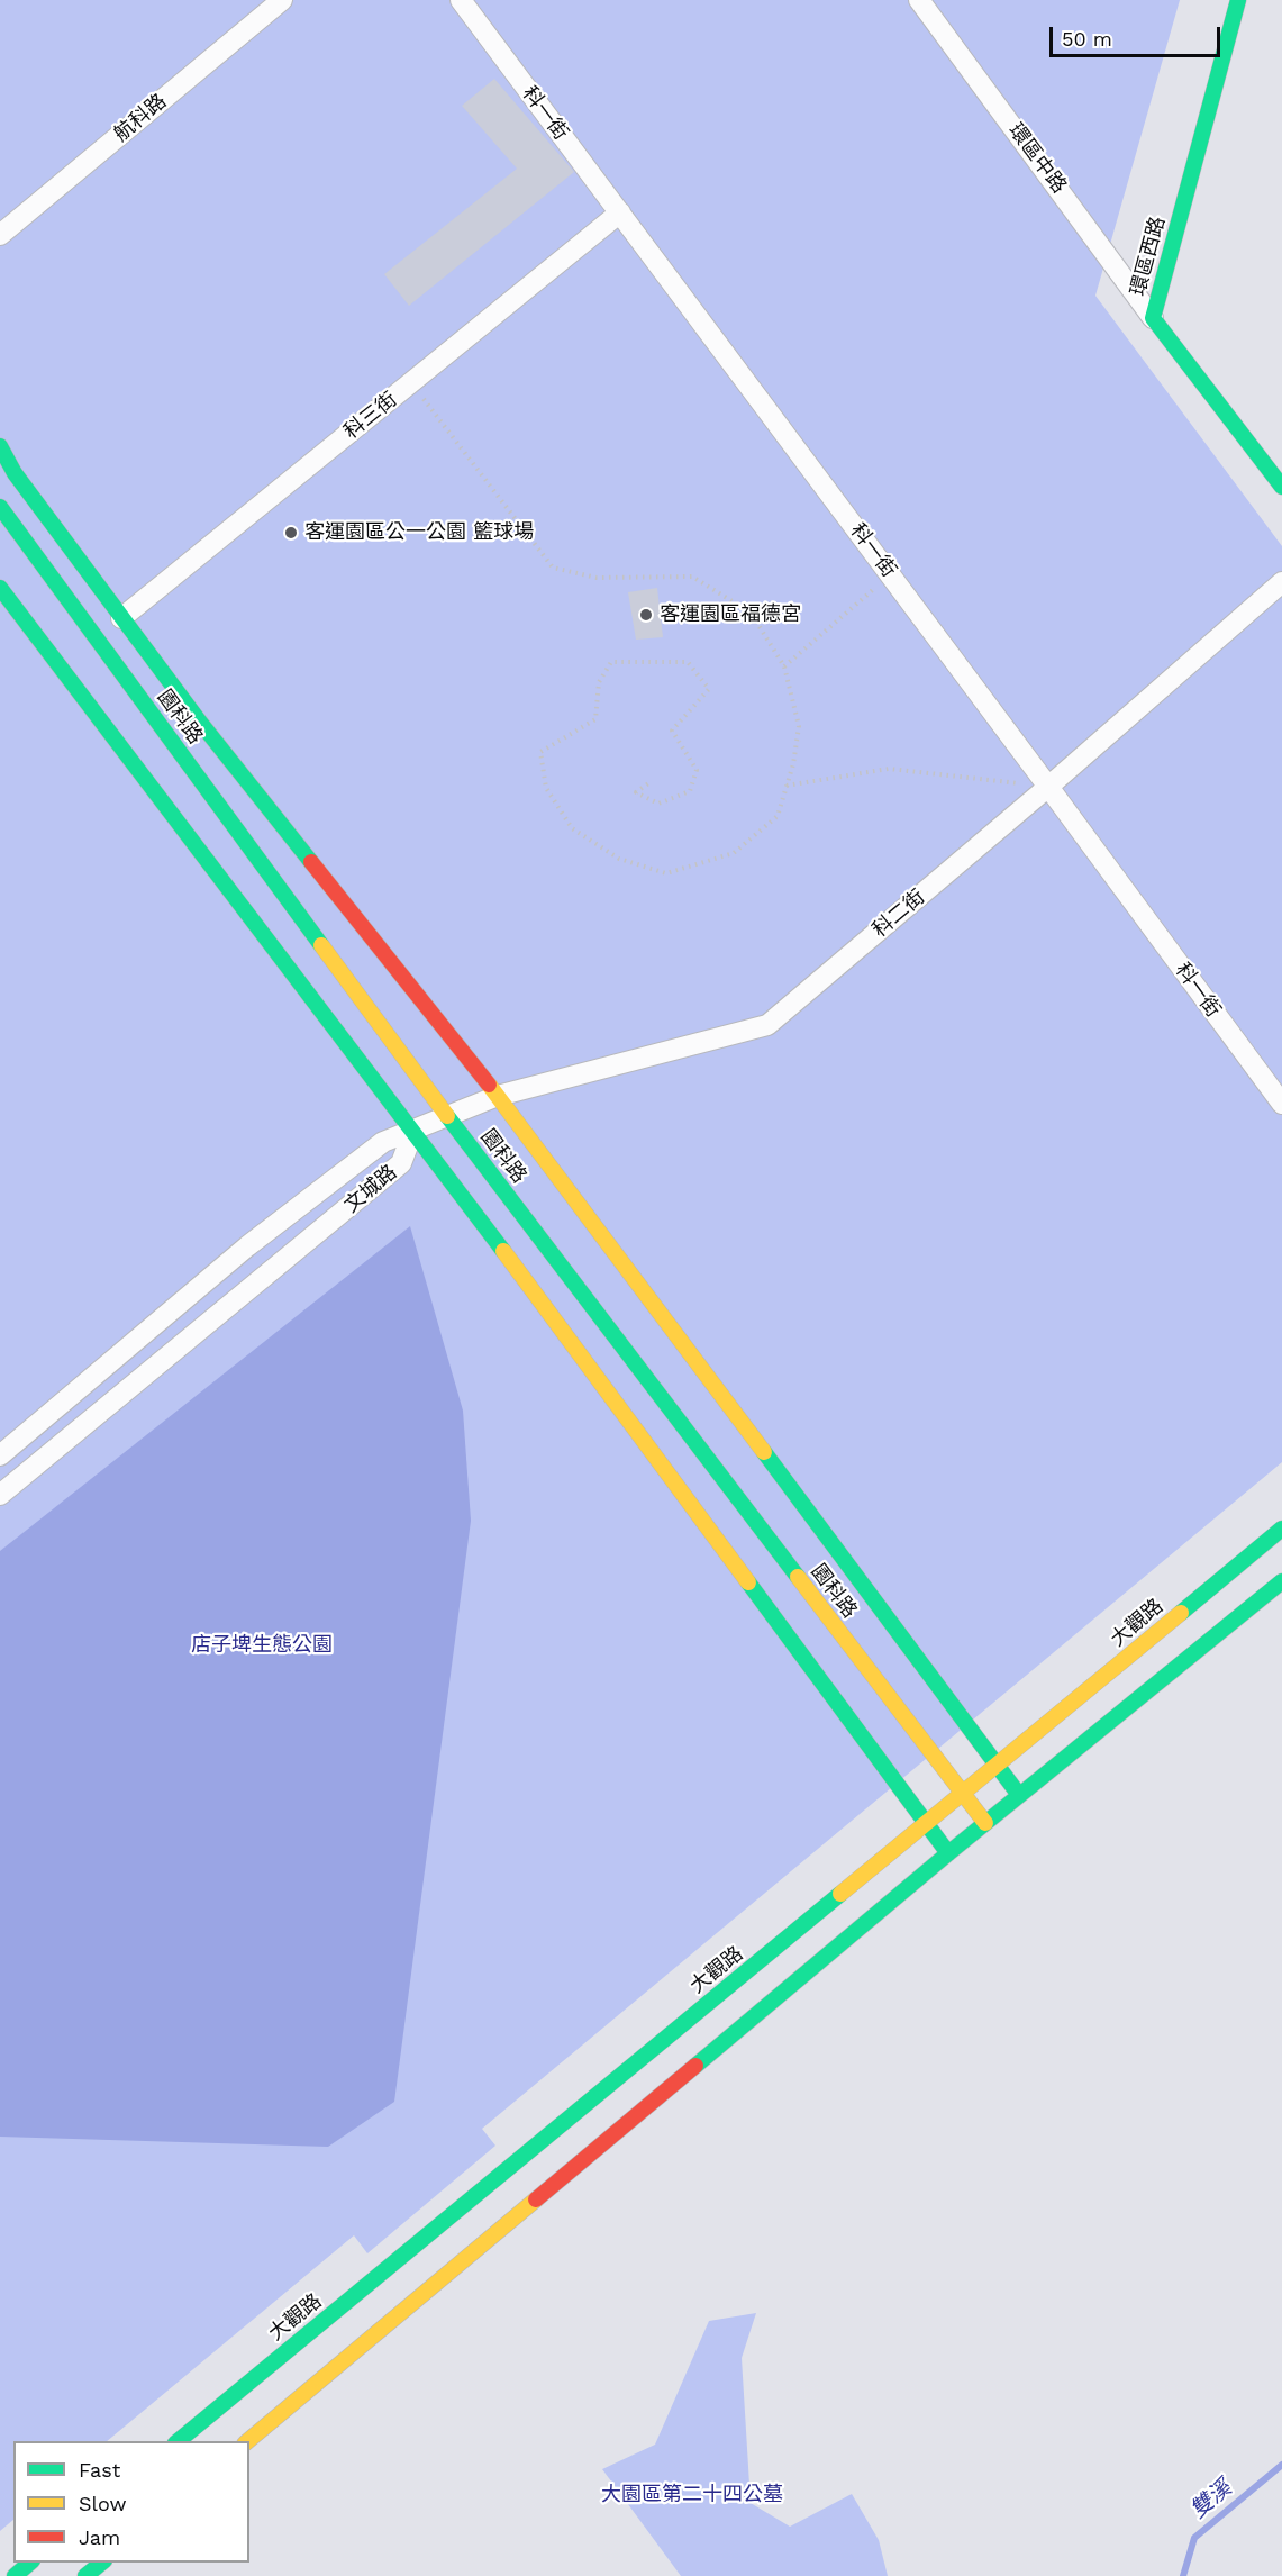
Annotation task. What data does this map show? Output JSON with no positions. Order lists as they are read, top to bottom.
{
  "streets": {
    "street": [
      "科一街",
      "航科路",
      "環區中路",
      "環區西路",
      "科三街",
      "園科路",
      "科二街",
      "文城路",
      "大觀路"
    ]
  },
  "crossings": [
    ["科一街", "科三街"],
    ["科一街", "科二街"],
    ["環區中路", "環區西路"],
    ["園科路", "科二街"],
    ["園科路", "大觀路"],
    ["科二街", "文城路"]
  ],
  "water": ["雙溪"],
  "parks": ["店子埤生態公園", "大園區第二十四公墓"],
  "places": ["客運園區公一公園 籃球場", "客運園區福德宮"],
  "legend": ["Fast", "Slow", "Jam"],
  "scale_bar": "50 m"
}
